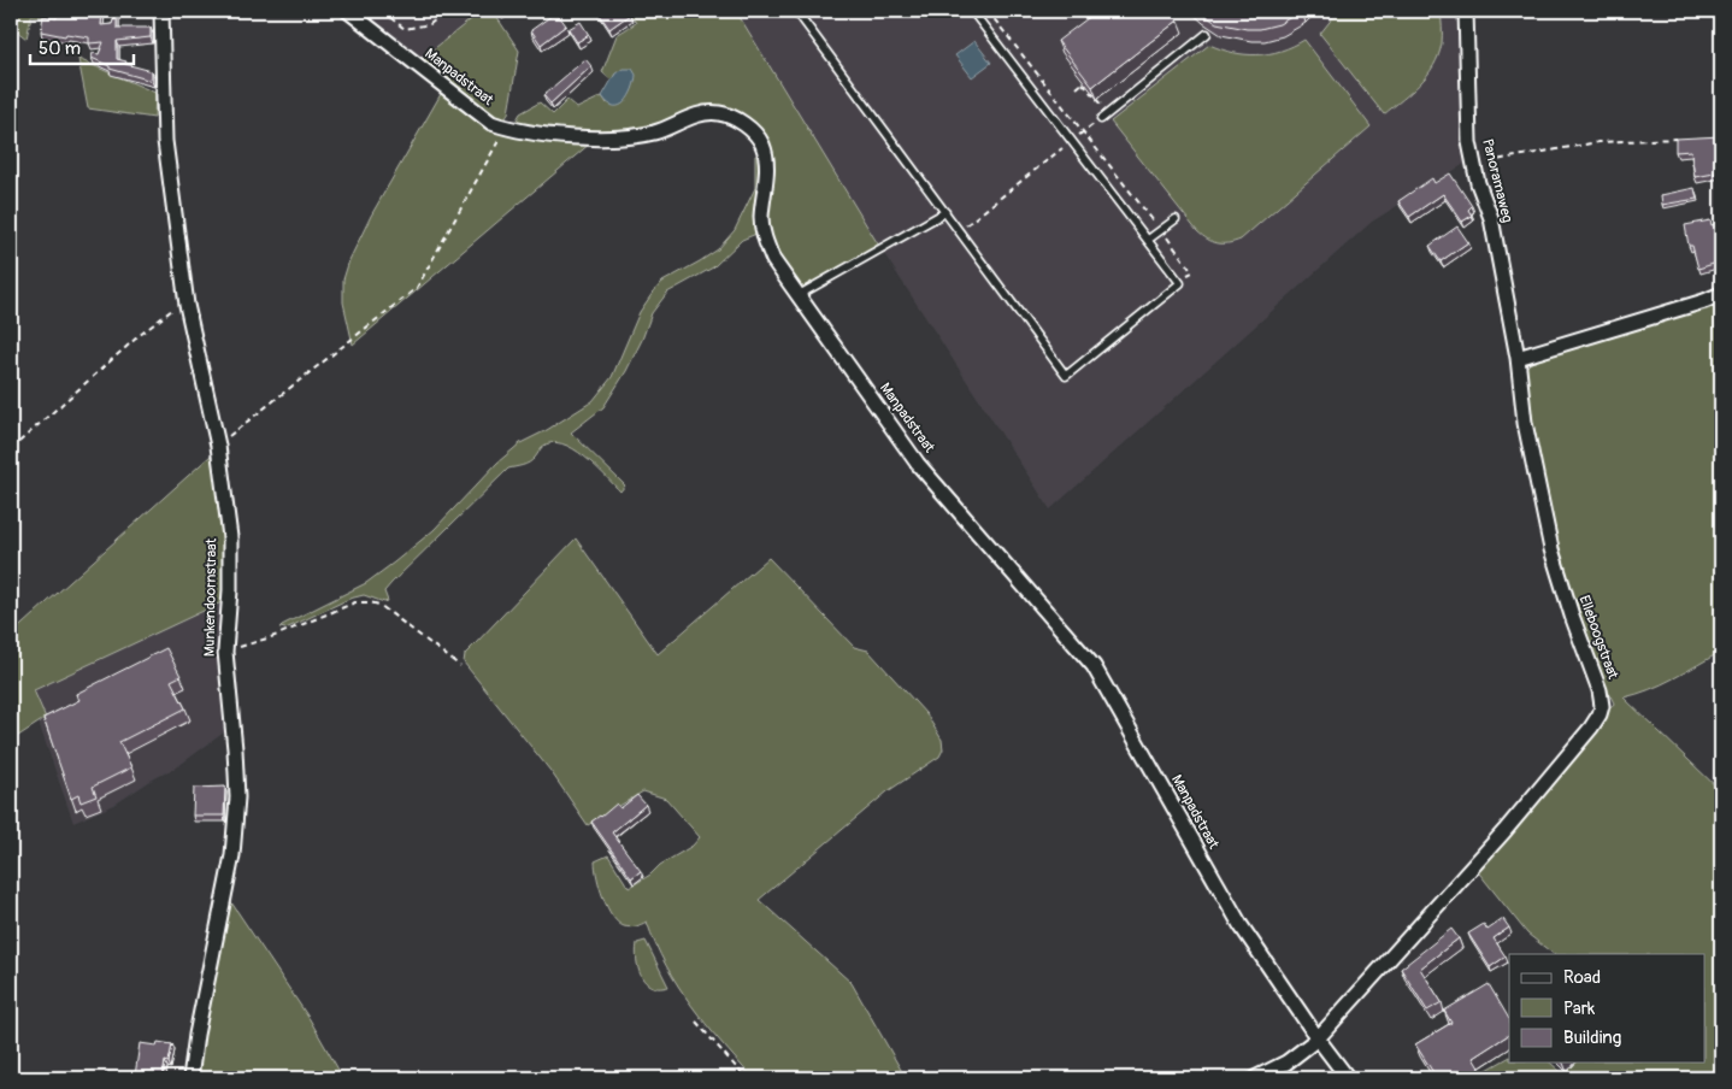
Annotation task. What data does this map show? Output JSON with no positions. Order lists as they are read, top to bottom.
{
  "streets": {
    "street": [
      "Manpadstraat",
      "Panoramaweg",
      "Munkendoornstraat",
      "Elleboogstraat"
    ]
  },
  "crossings": [
    ["Manpadstraat", "Elleboogstraat"],
    ["Panoramaweg", "Elleboogstraat"]
  ],
  "legend": ["Road", "Park", "Building"],
  "scale_bar": "50 m"
}
